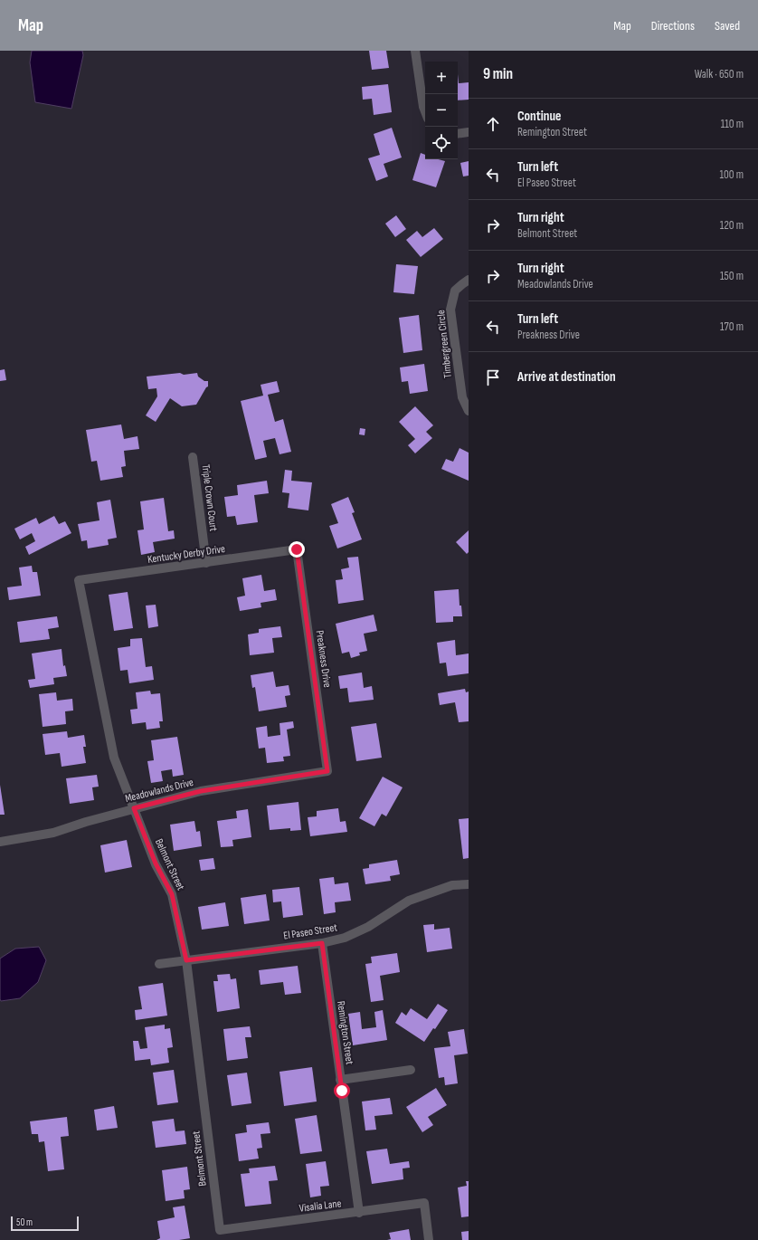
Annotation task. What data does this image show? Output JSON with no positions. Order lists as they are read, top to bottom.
{
  "streets": {
    "street": [
      "Timbergreen Circle",
      "Triple Crown Court",
      "Kentucky Derby Drive",
      "Preakness Drive",
      "Meadowlands Drive",
      "Belmont Street",
      "El Paseo Street",
      "Remington Street",
      "Visalia Lane"
    ]
  },
  "crossings": [
    ["Triple Crown Court", "Kentucky Derby Drive"],
    ["Kentucky Derby Drive", "Preakness Drive"],
    ["Kentucky Derby Drive", "Belmont Street"],
    ["Preakness Drive", "Meadowlands Drive"],
    ["Meadowlands Drive", "Belmont Street"],
    ["Belmont Street", "El Paseo Street"],
    ["Belmont Street", "Visalia Lane"],
    ["El Paseo Street", "Remington Street"],
    ["Remington Street", "Visalia Lane"]
  ],
  "scale_bar": "50 m",
  "page": {
    "header": "Map",
    "nav": ["Map", "Directions", "Saved"],
    "heading": ["9 min", "Walk · 650 m"],
    "map_buttons": ["+", "−"],
    "list": [
      ["Continue", "Remington Street", "110 m"],
      ["Turn left", "El Paseo Street", "100 m"],
      ["Turn right", "Belmont Street", "120 m"],
      ["Turn right", "Meadowlands Drive", "150 m"],
      ["Turn left", "Preakness Drive", "170 m"],
      "Arrive at destination"
    ],
    "scale": "50 m"
  }
}
